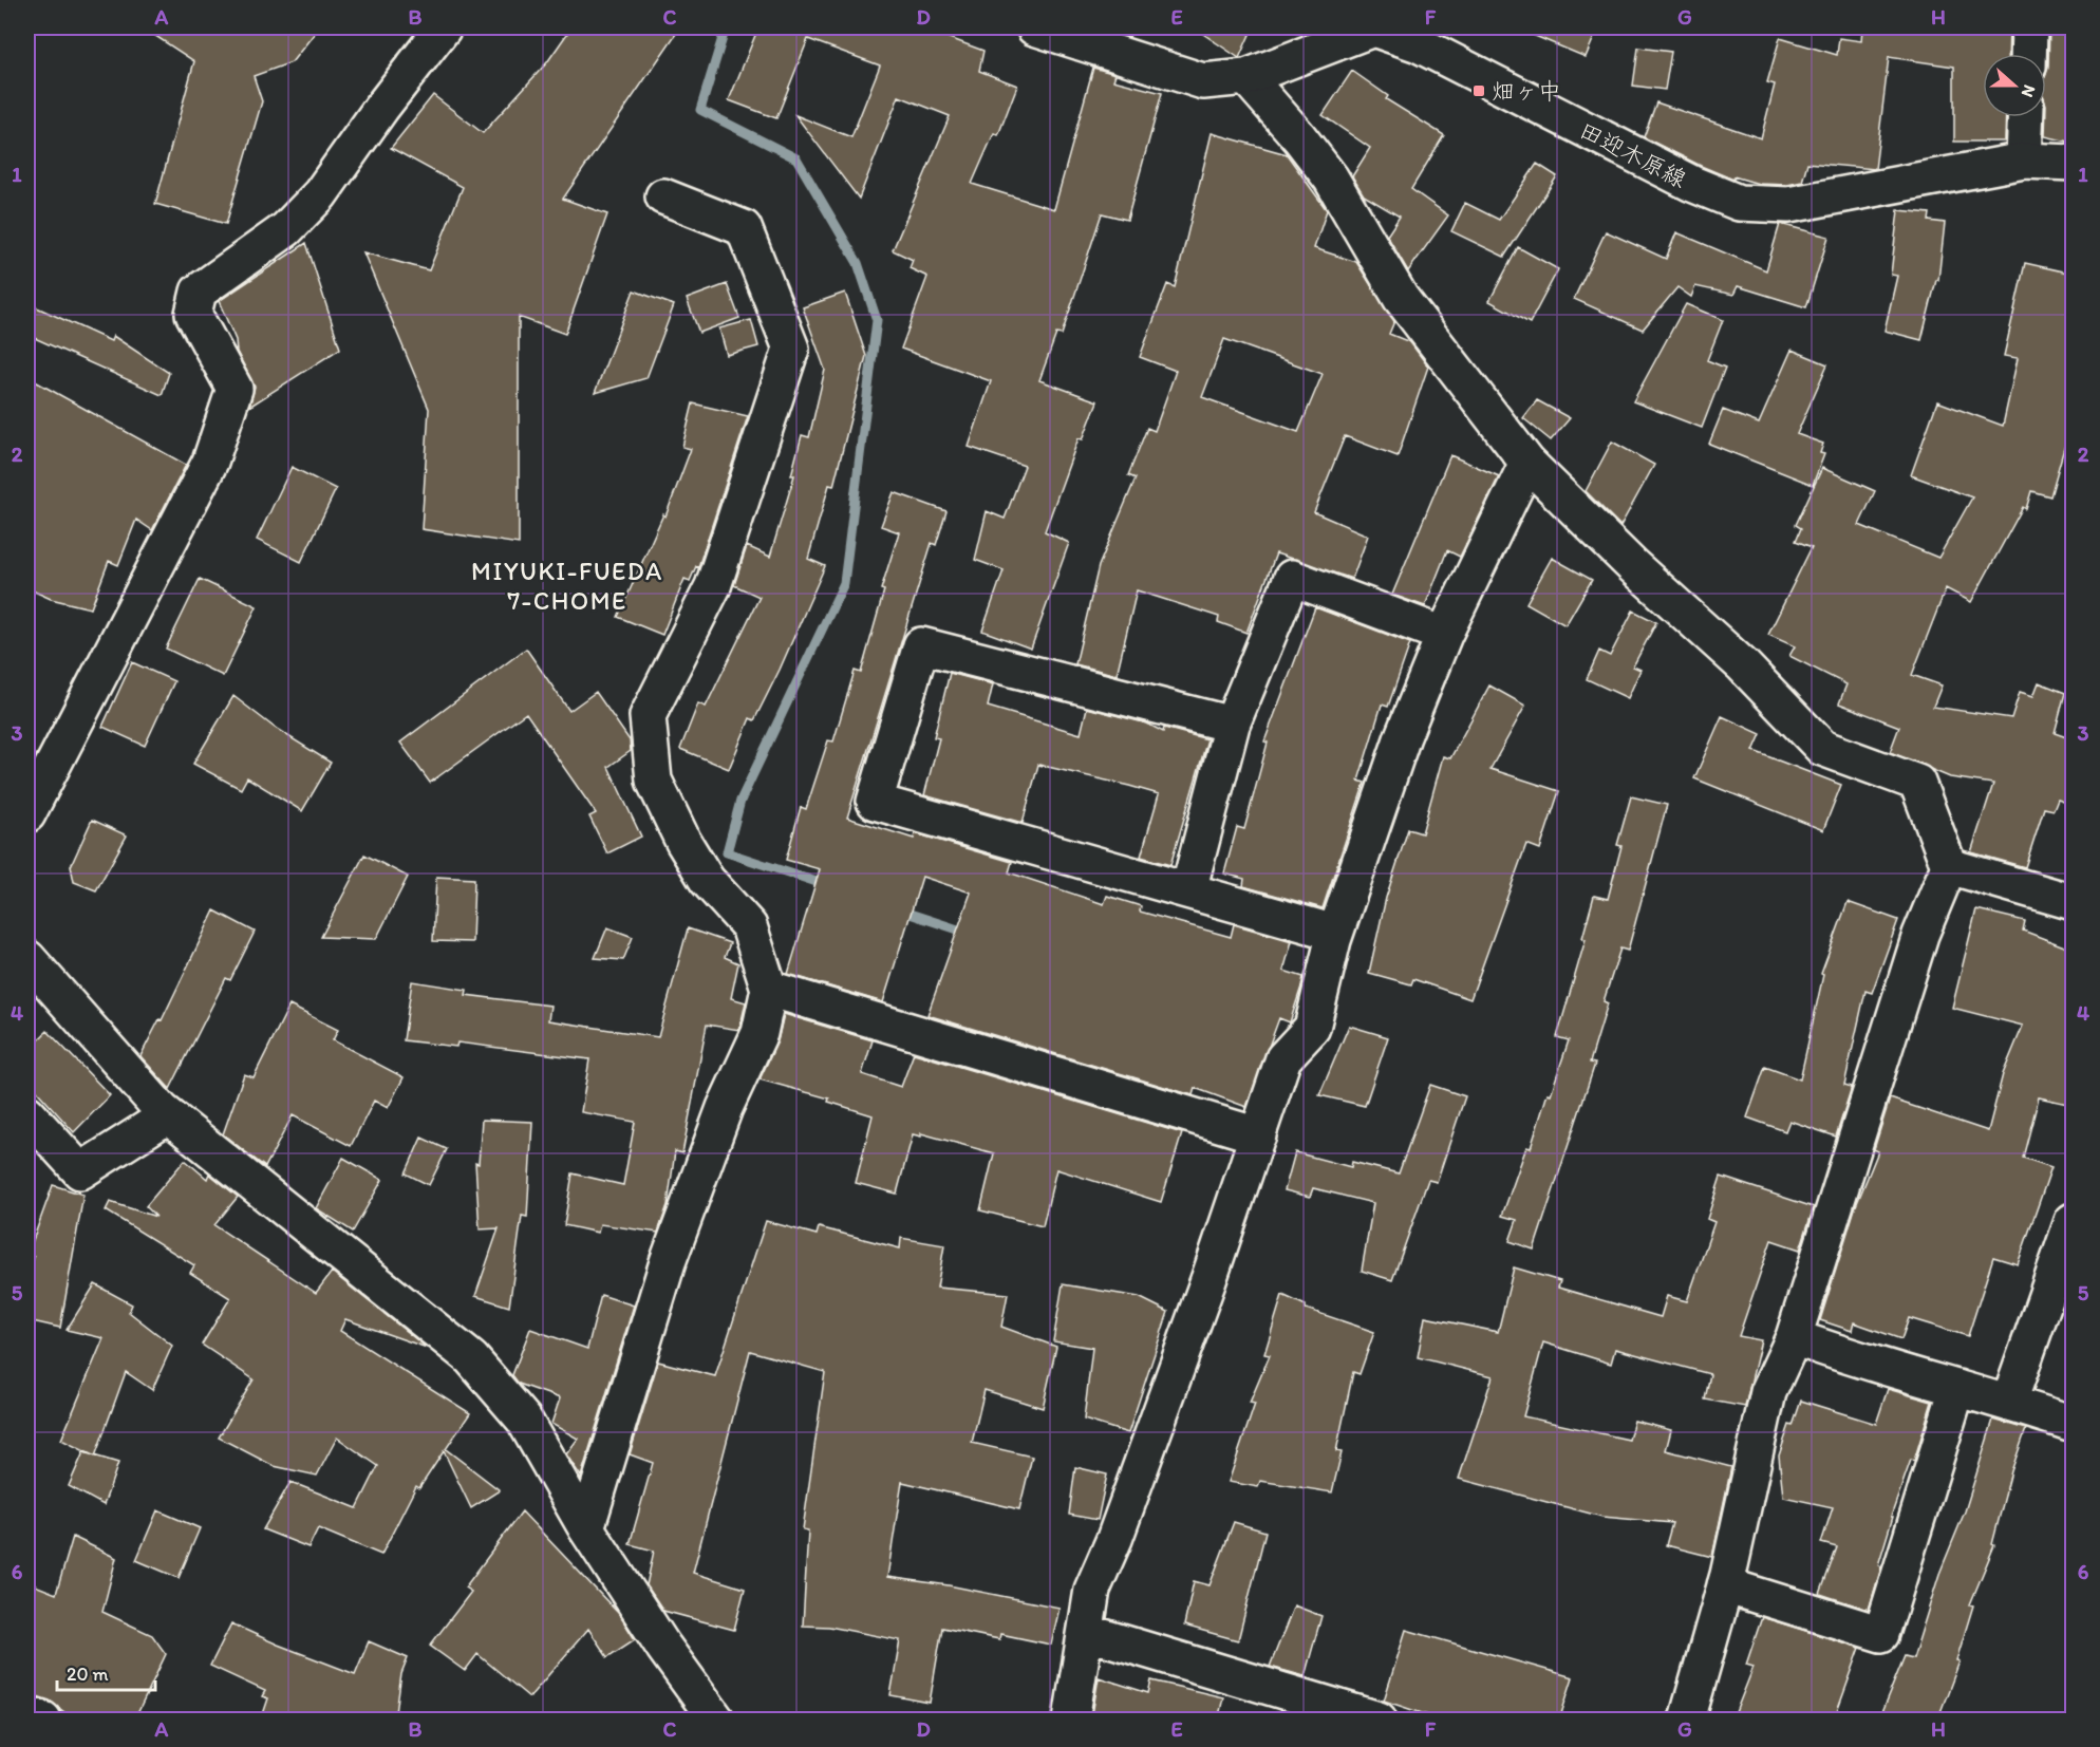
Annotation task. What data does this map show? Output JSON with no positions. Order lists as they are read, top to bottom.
{
  "streets": {
    "street": ["田迎木原線"]
  },
  "districts": ["MIYUKI-FUEDA 7-CHOME"],
  "places": {
    "transit": ["畑ヶ中"]
  },
  "scale_bar": "20 m",
  "north": "right",
  "grid": {
    "columns": [
      "A",
      "B",
      "C",
      "D",
      "E",
      "F",
      "G",
      "H"
    ],
    "rows": [
      "1",
      "2",
      "3",
      "4",
      "5",
      "6"
    ]
  }
}
